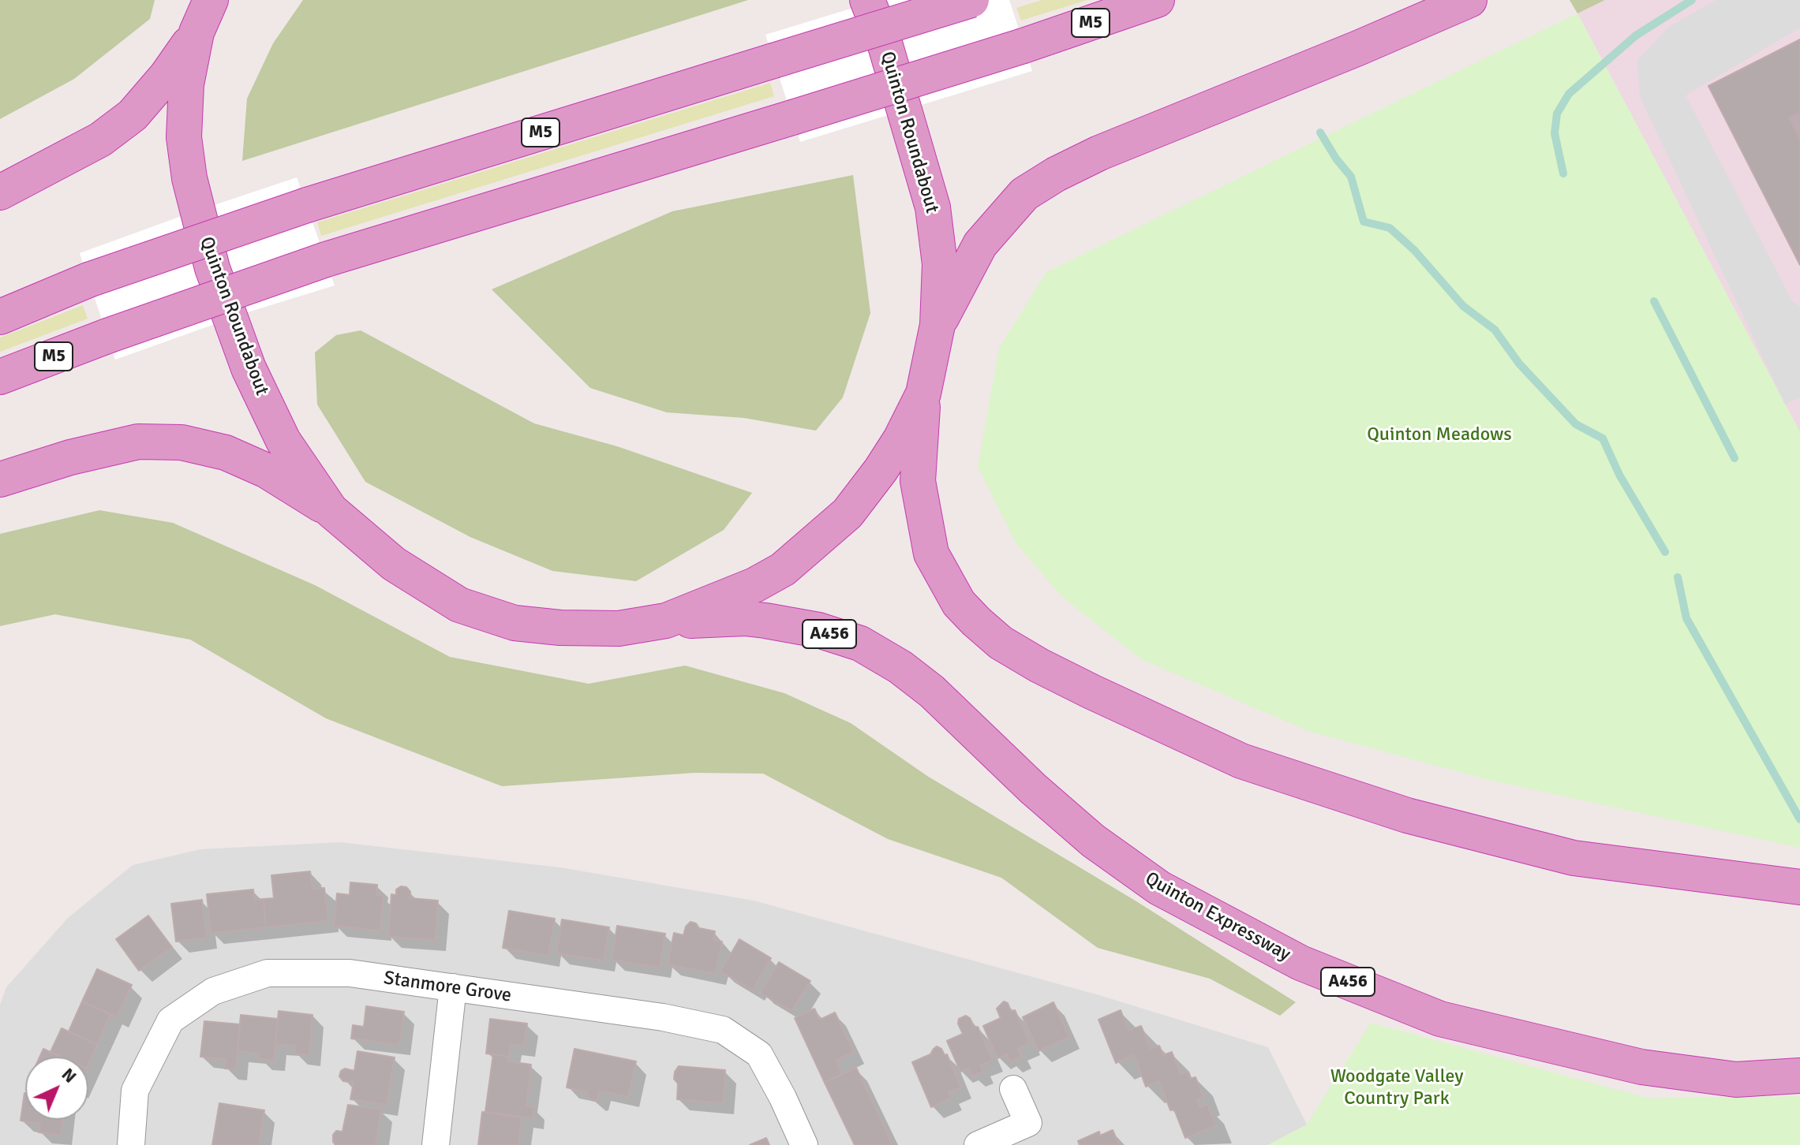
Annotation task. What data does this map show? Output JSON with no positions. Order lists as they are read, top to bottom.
{
  "streets": {
    "highway": [
      "M5",
      "Quinton Roundabout",
      "A456",
      "Quinton Expressway"
    ],
    "street": ["Stanmore Grove"]
  },
  "crossings": [
    ["Quinton Roundabout", "Quinton Expressway"]
  ],
  "parks": ["Quinton Meadows", "Woodgate Valley Country Park"],
  "north": "top right"
}
